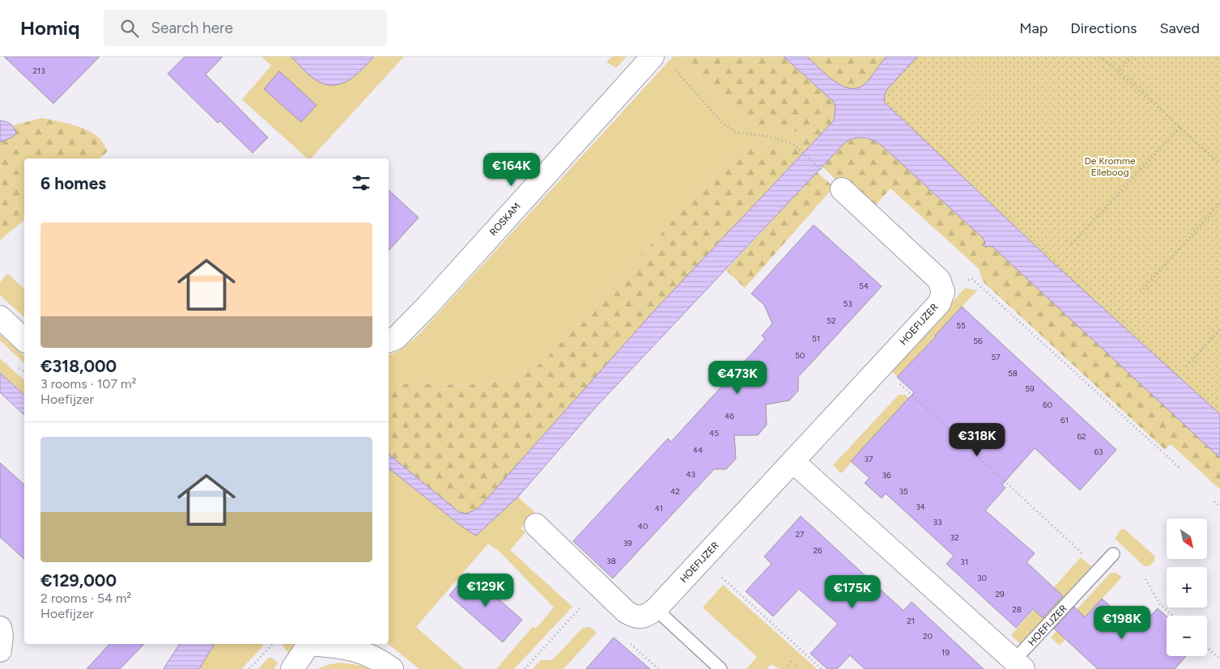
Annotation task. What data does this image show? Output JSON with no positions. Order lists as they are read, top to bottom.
{
  "streets": {
    "street": ["ROSKAM", "HOEFIJZER"]
  },
  "parks": ["De Kromme Elleboog"],
  "house_numbers": [
    "213",
    "54",
    "53",
    "52",
    "55",
    "51",
    "56",
    "50",
    "57",
    "58",
    "59",
    "60",
    "46",
    "61",
    "45",
    "62",
    "44",
    "63",
    "37",
    "43",
    "36",
    "42",
    "35",
    "34",
    "41",
    "33",
    "40",
    "27",
    "32",
    "39",
    "26",
    "38",
    "31",
    "30",
    "29",
    "28",
    "21",
    "20",
    "19"
  ],
  "north": "bottom right",
  "page": {
    "header": "Homiq",
    "search": "Search here",
    "nav": ["Map", "Directions", "Saved"],
    "price": [
      "€164K",
      "€473K",
      "€318K",
      "€129K",
      "€175K",
      "€198K"
    ],
    "heading": "6 homes",
    "list": [
      {
        "name": "€318,000",
        "note": "3 rooms · 107 m² · Hoefijzer"
      },
      {
        "name": "€129,000",
        "note": "2 rooms · 54 m² · Hoefijzer"
      }
    ],
    "map_buttons": ["+", "−"]
  }
}
